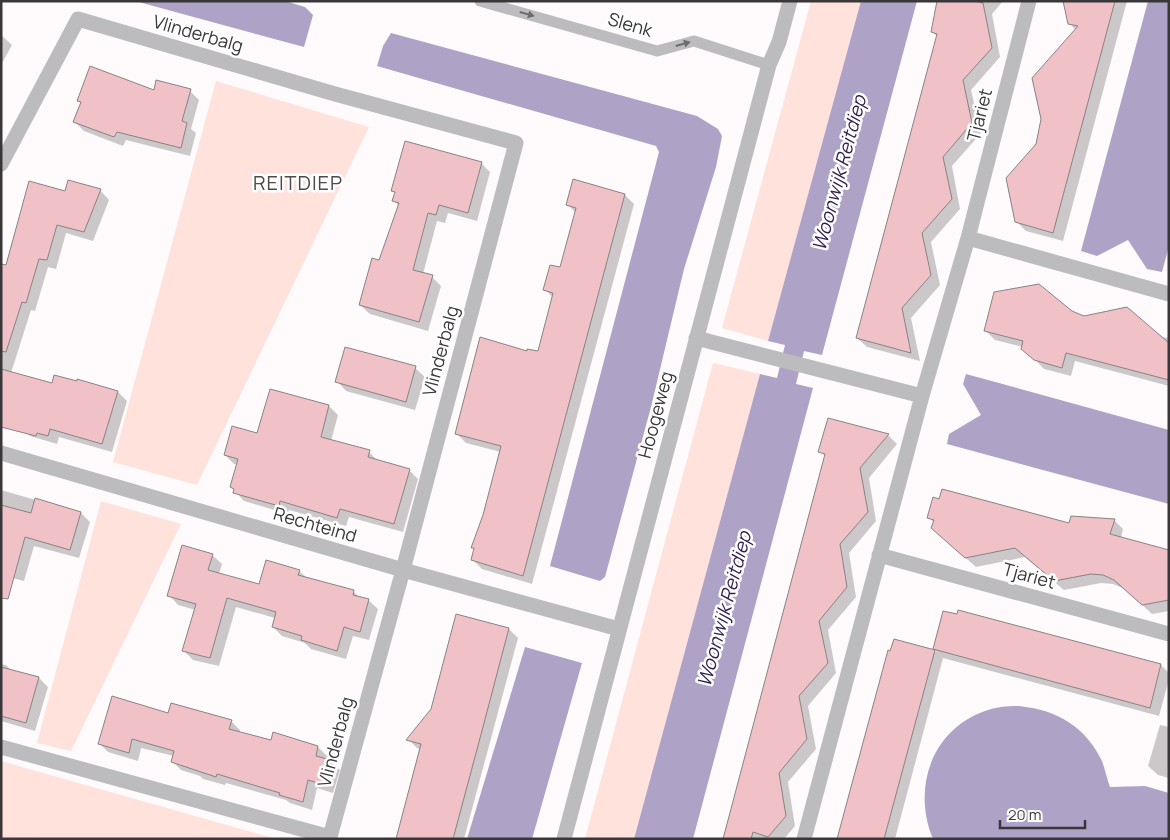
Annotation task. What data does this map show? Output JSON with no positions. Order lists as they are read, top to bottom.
{
  "streets": {
    "street": [
      "Vlinderbalg",
      "Tjariet",
      "Hoogeweg",
      "Rechteind"
    ],
    "lane": ["Slenk"]
  },
  "crossings": [
    ["Slenk", "Hoogeweg"],
    ["Vlinderbalg", "Rechteind"],
    ["Hoogeweg", "Rechteind"]
  ],
  "one_way": ["Slenk"],
  "districts": ["REITDIEP"],
  "water": ["Woonwijk Reitdiep"],
  "scale_bar": "20 m"
}
